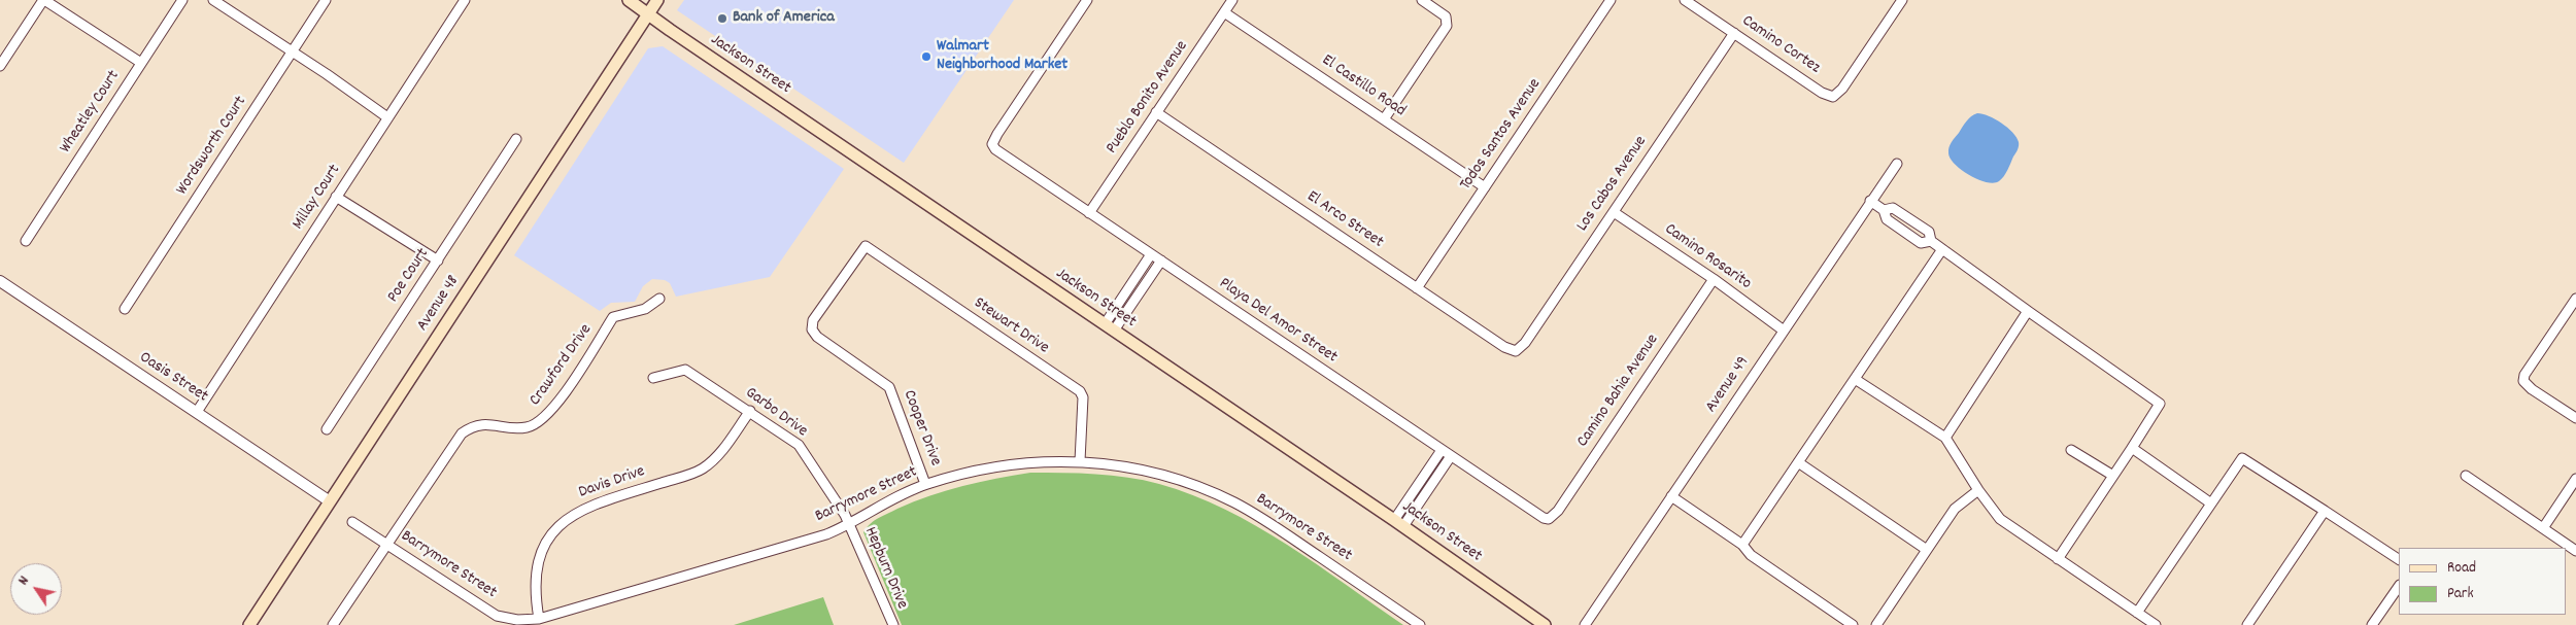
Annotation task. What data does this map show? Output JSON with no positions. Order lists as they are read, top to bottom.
{
  "streets": {
    "main road": ["Jackson Street", "Avenue 48"],
    "street": [
      "Camino Cortez",
      "El Castillo Road",
      "Pueblo Bonito Avenue",
      "Wheatley Court",
      "Todos Santos Avenue",
      "Wordsworth Court",
      "Los Cabos Avenue",
      "Millay Court",
      "El Arco Street",
      "Camino Rosarito",
      "Poe Court",
      "Playa Del Amor Street",
      "Stewart Drive",
      "Crawford Drive",
      "Oasis Street",
      "Avenue 49",
      "Camino Bahia Avenue",
      "Garbo Drive",
      "Cooper Drive",
      "Davis Drive",
      "Barrymore Street",
      "Hepburn Drive"
    ]
  },
  "crossings": [
    ["Camino Cortez", "Los Cabos Avenue"],
    ["Jackson Street", "Avenue 48"],
    ["El Castillo Road", "Pueblo Bonito Avenue"],
    ["El Castillo Road", "Todos Santos Avenue"],
    ["Pueblo Bonito Avenue", "El Arco Street"],
    ["Pueblo Bonito Avenue", "Playa Del Amor Street"],
    ["Todos Santos Avenue", "El Arco Street"],
    ["Los Cabos Avenue", "El Arco Street"],
    ["Los Cabos Avenue", "Camino Rosarito"],
    ["Millay Court", "Oasis Street"],
    ["Camino Rosarito", "Avenue 49"],
    ["Camino Rosarito", "Camino Bahia Avenue"],
    ["Avenue 48", "Oasis Street"],
    ["Playa Del Amor Street", "Camino Bahia Avenue"],
    ["Stewart Drive", "Cooper Drive"],
    ["Stewart Drive", "Barrymore Street"],
    ["Crawford Drive", "Barrymore Street"],
    ["Garbo Drive", "Davis Drive"],
    ["Garbo Drive", "Barrymore Street"],
    ["Garbo Drive", "Hepburn Drive"],
    ["Cooper Drive", "Barrymore Street"],
    ["Davis Drive", "Barrymore Street"],
    ["Barrymore Street", "Hepburn Drive"]
  ],
  "places": ["Bank of America", "Walmart Neighborhood Market"],
  "legend": ["Road", "Park"],
  "north": "top left"
}
